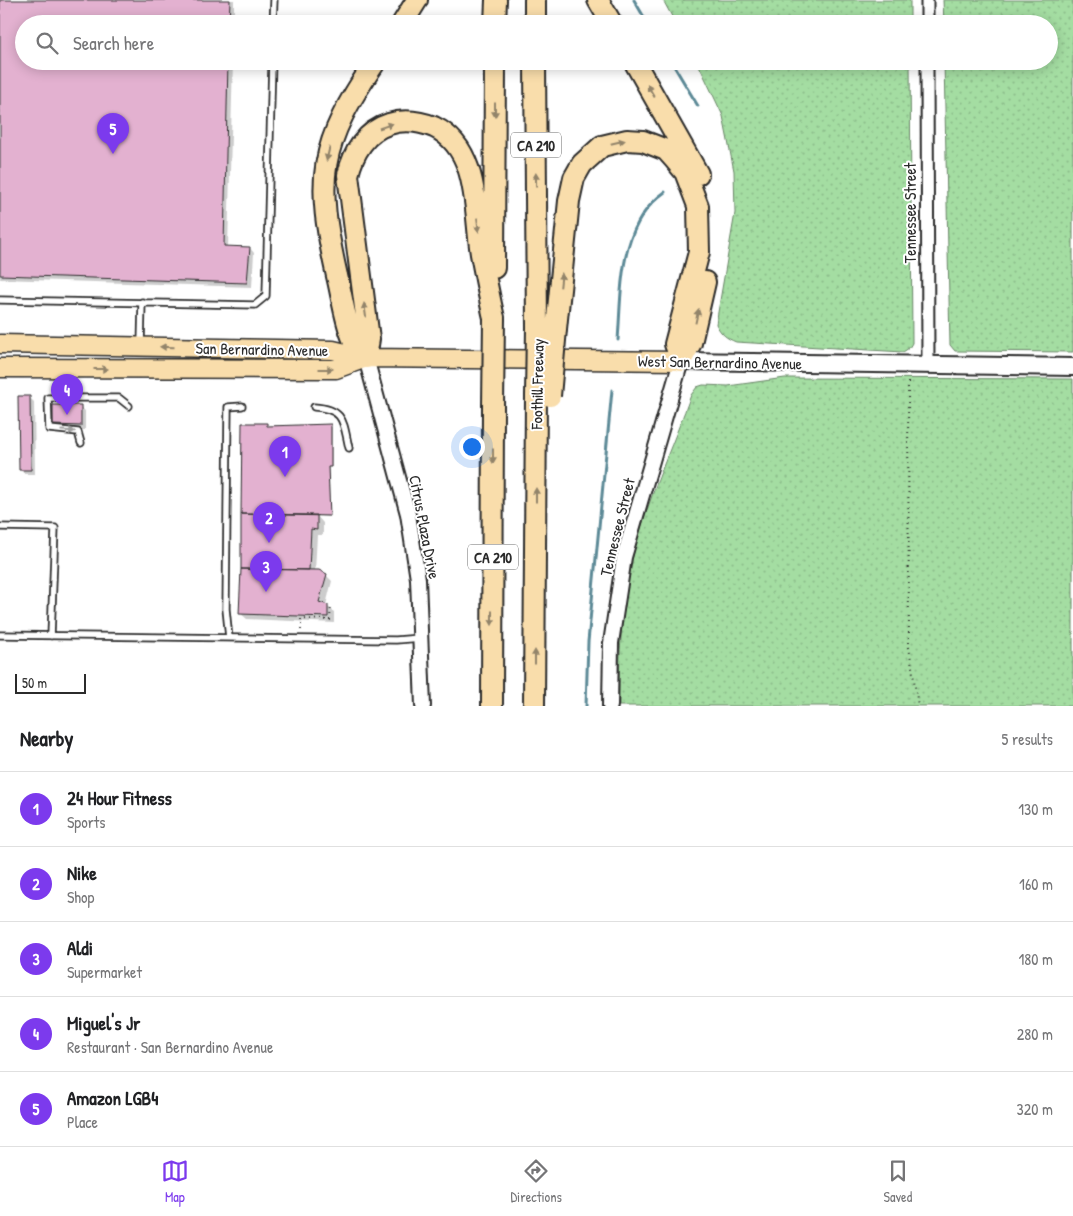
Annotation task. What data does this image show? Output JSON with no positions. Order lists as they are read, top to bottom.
{
  "streets": {
    "highway": ["CA 210", "Foothill Freeway"],
    "main road": ["San Bernardino Avenue", "West San Bernardino Avenue"],
    "street": ["Tennessee Street", "Citrus Plaza Drive"]
  },
  "crossings": [
    ["Tennessee Street", "West San Bernardino Avenue"],
    ["San Bernardino Avenue", "West San Bernardino Avenue"],
    ["San Bernardino Avenue", "Citrus Plaza Drive"],
    ["West San Bernardino Avenue", "Citrus Plaza Drive"]
  ],
  "scale_bar": "50 m",
  "page": {
    "search": "Search here",
    "pins": [
      "5",
      "4",
      "1",
      "2",
      "3"
    ],
    "scale": "50 m",
    "heading": ["Nearby", "5 results"],
    "list": [
      {
        "mark": "1",
        "name": "24 Hour Fitness",
        "note": "Sports",
        "value": "130 m"
      },
      {
        "mark": "2",
        "name": "Nike",
        "note": "Shop",
        "value": "160 m"
      },
      {
        "mark": "3",
        "name": "Aldi",
        "note": "Supermarket",
        "value": "180 m"
      },
      {
        "mark": "4",
        "name": "Miguel's Jr",
        "note": "Restaurant · San Bernardino Avenue",
        "value": "280 m"
      },
      {
        "mark": "5",
        "name": "Amazon LGB4",
        "note": "Place",
        "value": "320 m"
      }
    ],
    "nav": ["Map", "Directions", "Saved"]
  }
}
